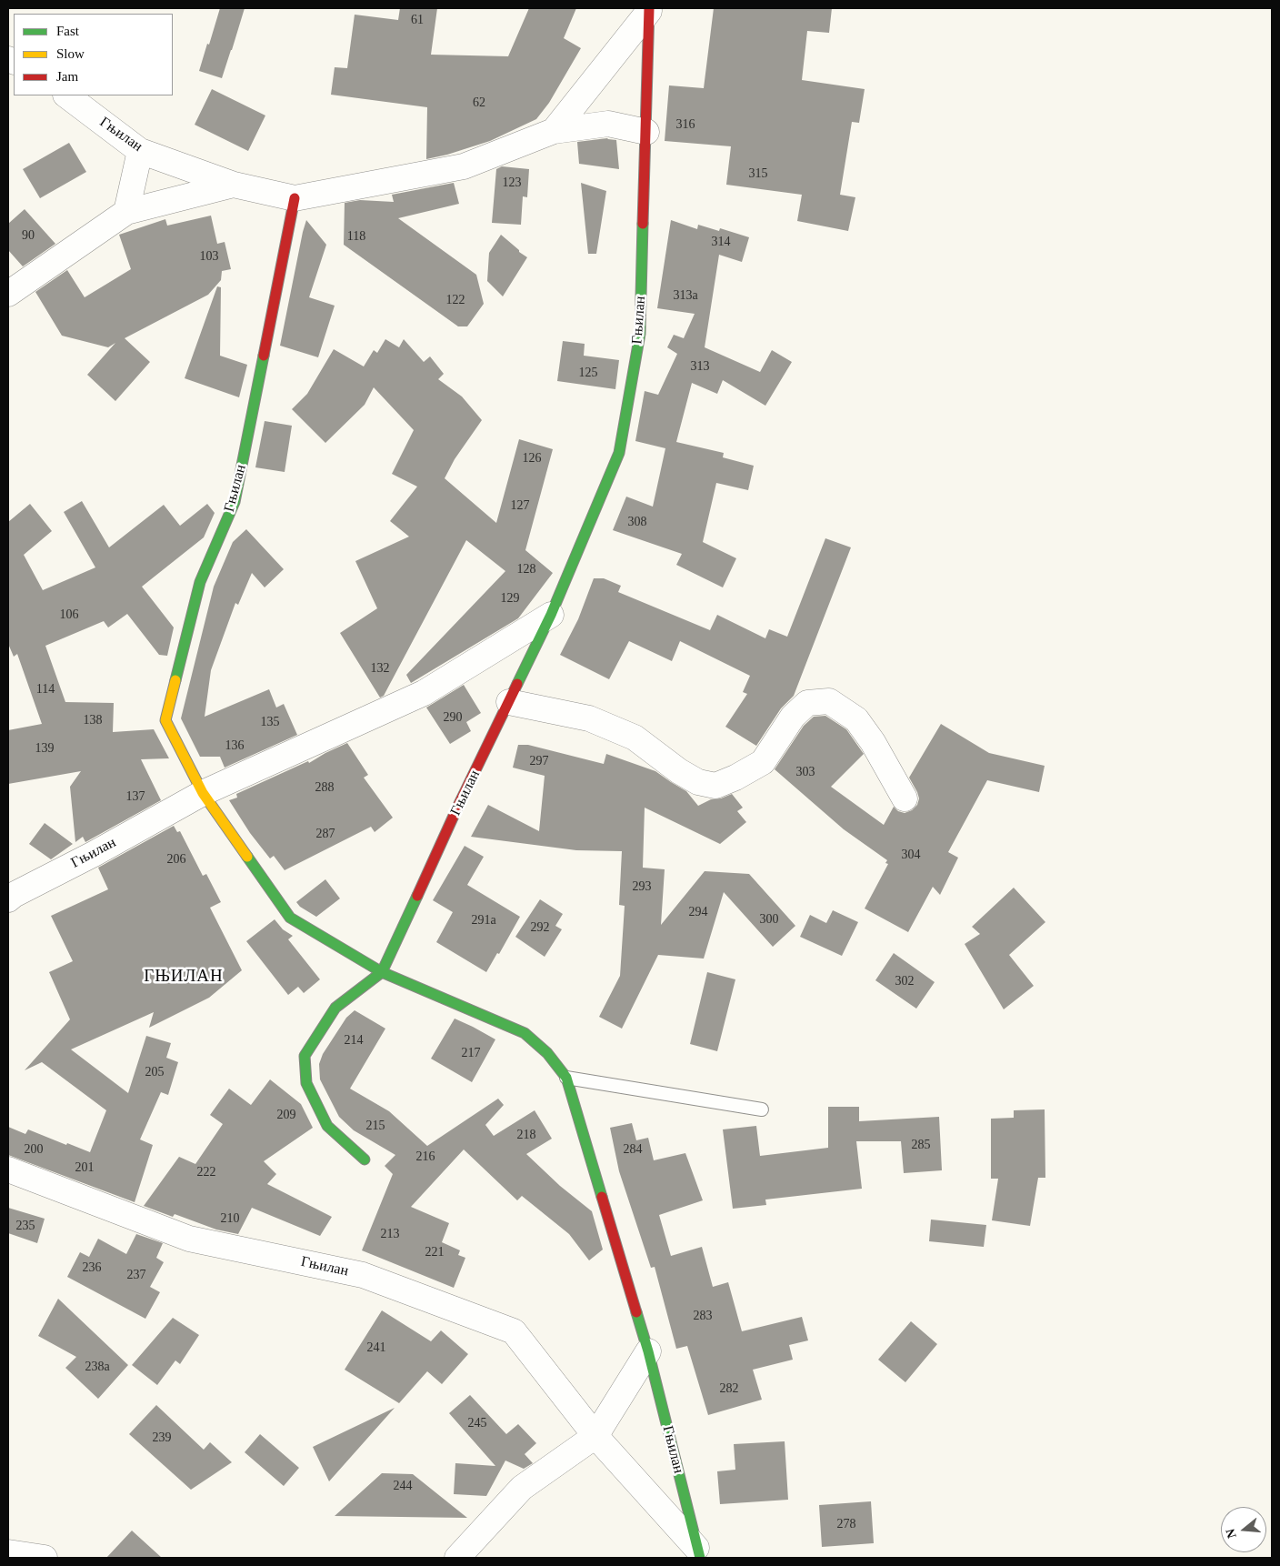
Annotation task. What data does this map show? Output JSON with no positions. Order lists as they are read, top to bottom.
{
  "streets": {
    "street": ["Гњилан"]
  },
  "districts": ["ГЊИЛАН"],
  "house_numbers": [
    "61",
    "62",
    "316",
    "315",
    "123",
    "90",
    "118",
    "314",
    "103",
    "313a",
    "122",
    "313",
    "125",
    "126",
    "127",
    "308",
    "128",
    "129",
    "106",
    "132",
    "114",
    "290",
    "138",
    "135",
    "136",
    "139",
    "297",
    "303",
    "288",
    "137",
    "287",
    "304",
    "206",
    "293",
    "294",
    "300",
    "291a",
    "292",
    "302",
    "214",
    "217",
    "205",
    "209",
    "215",
    "218",
    "285",
    "200",
    "284",
    "216",
    "201",
    "222",
    "210",
    "235",
    "213",
    "221",
    "236",
    "237",
    "283",
    "241",
    "238a",
    "282",
    "245",
    "239",
    "244",
    "278"
  ],
  "legend": ["Fast", "Slow", "Jam"],
  "north": "left"
}
